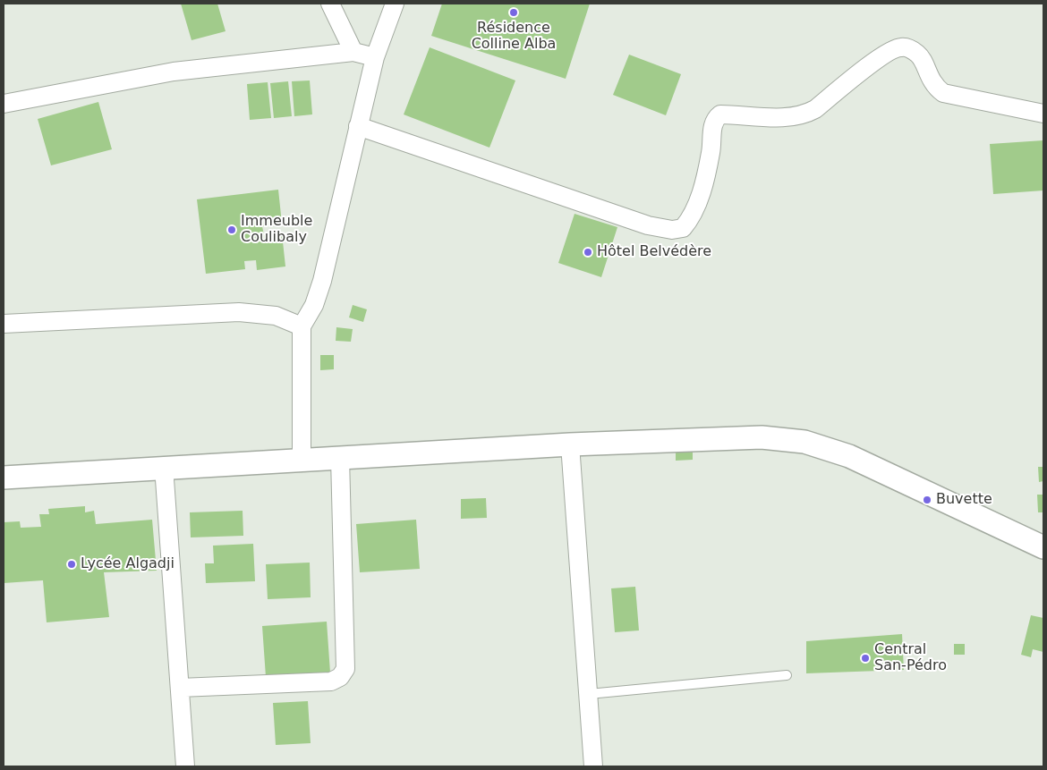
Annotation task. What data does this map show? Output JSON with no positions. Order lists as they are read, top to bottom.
{
  "places": [
    "Résidence Colline Alba",
    "Immeuble Coulibaly",
    "Hôtel Belvédère",
    "Buvette",
    "Lycée Algadji",
    "Central San-Pédro"
  ]
}
